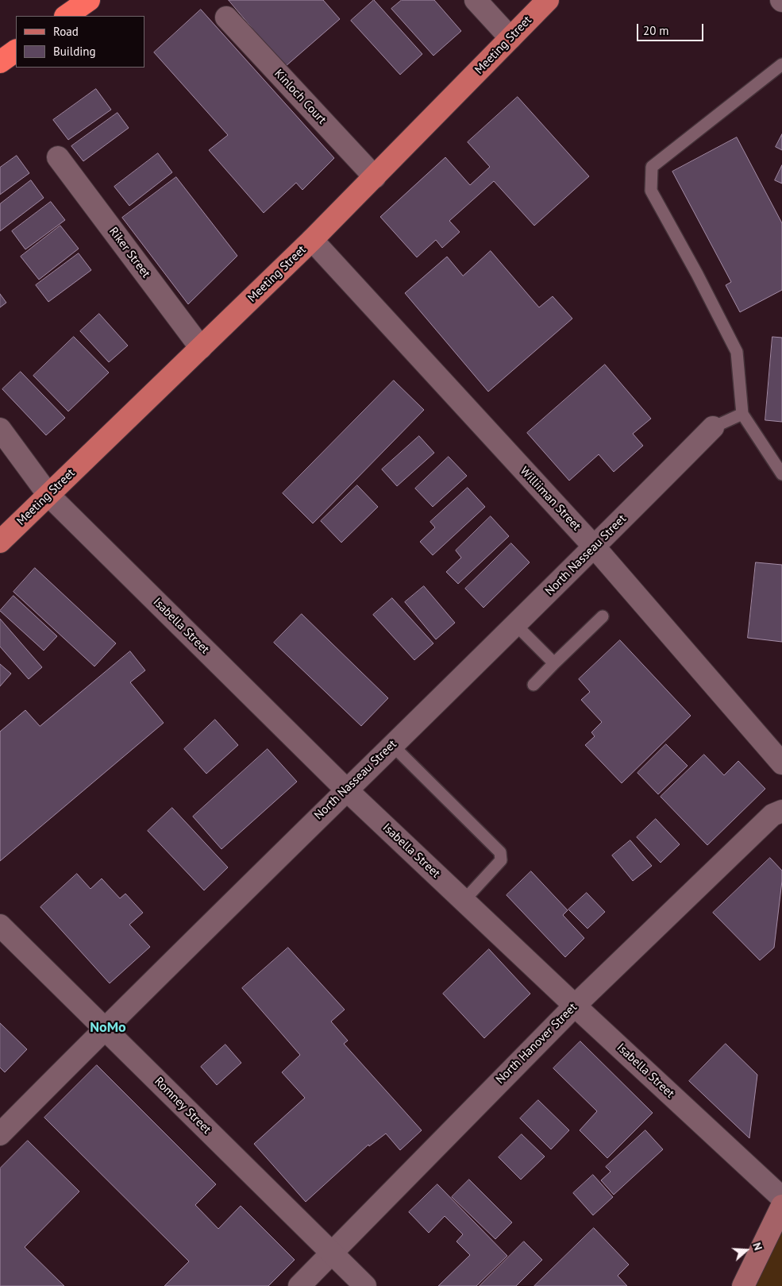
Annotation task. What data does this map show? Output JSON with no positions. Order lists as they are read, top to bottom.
{
  "streets": {
    "main road": ["Meeting Street"],
    "street": [
      "Kinloch Court",
      "Riker Street",
      "Williiman Street",
      "North Nasseau Street",
      "Isabella Street",
      "North Hanover Street",
      "Romney Street"
    ]
  },
  "crossings": [
    ["Meeting Street", "Kinloch Court"],
    ["Meeting Street", "Riker Street"],
    ["Meeting Street", "Williiman Street"],
    ["Meeting Street", "Isabella Street"],
    ["Williiman Street", "North Nasseau Street"],
    ["North Nasseau Street", "Isabella Street"],
    ["North Nasseau Street", "Romney Street"],
    ["Isabella Street", "North Hanover Street"],
    ["North Hanover Street", "Romney Street"]
  ],
  "districts": ["NoMo"],
  "legend": ["Road", "Building"],
  "scale_bar": "20 m",
  "north": "right"
}
